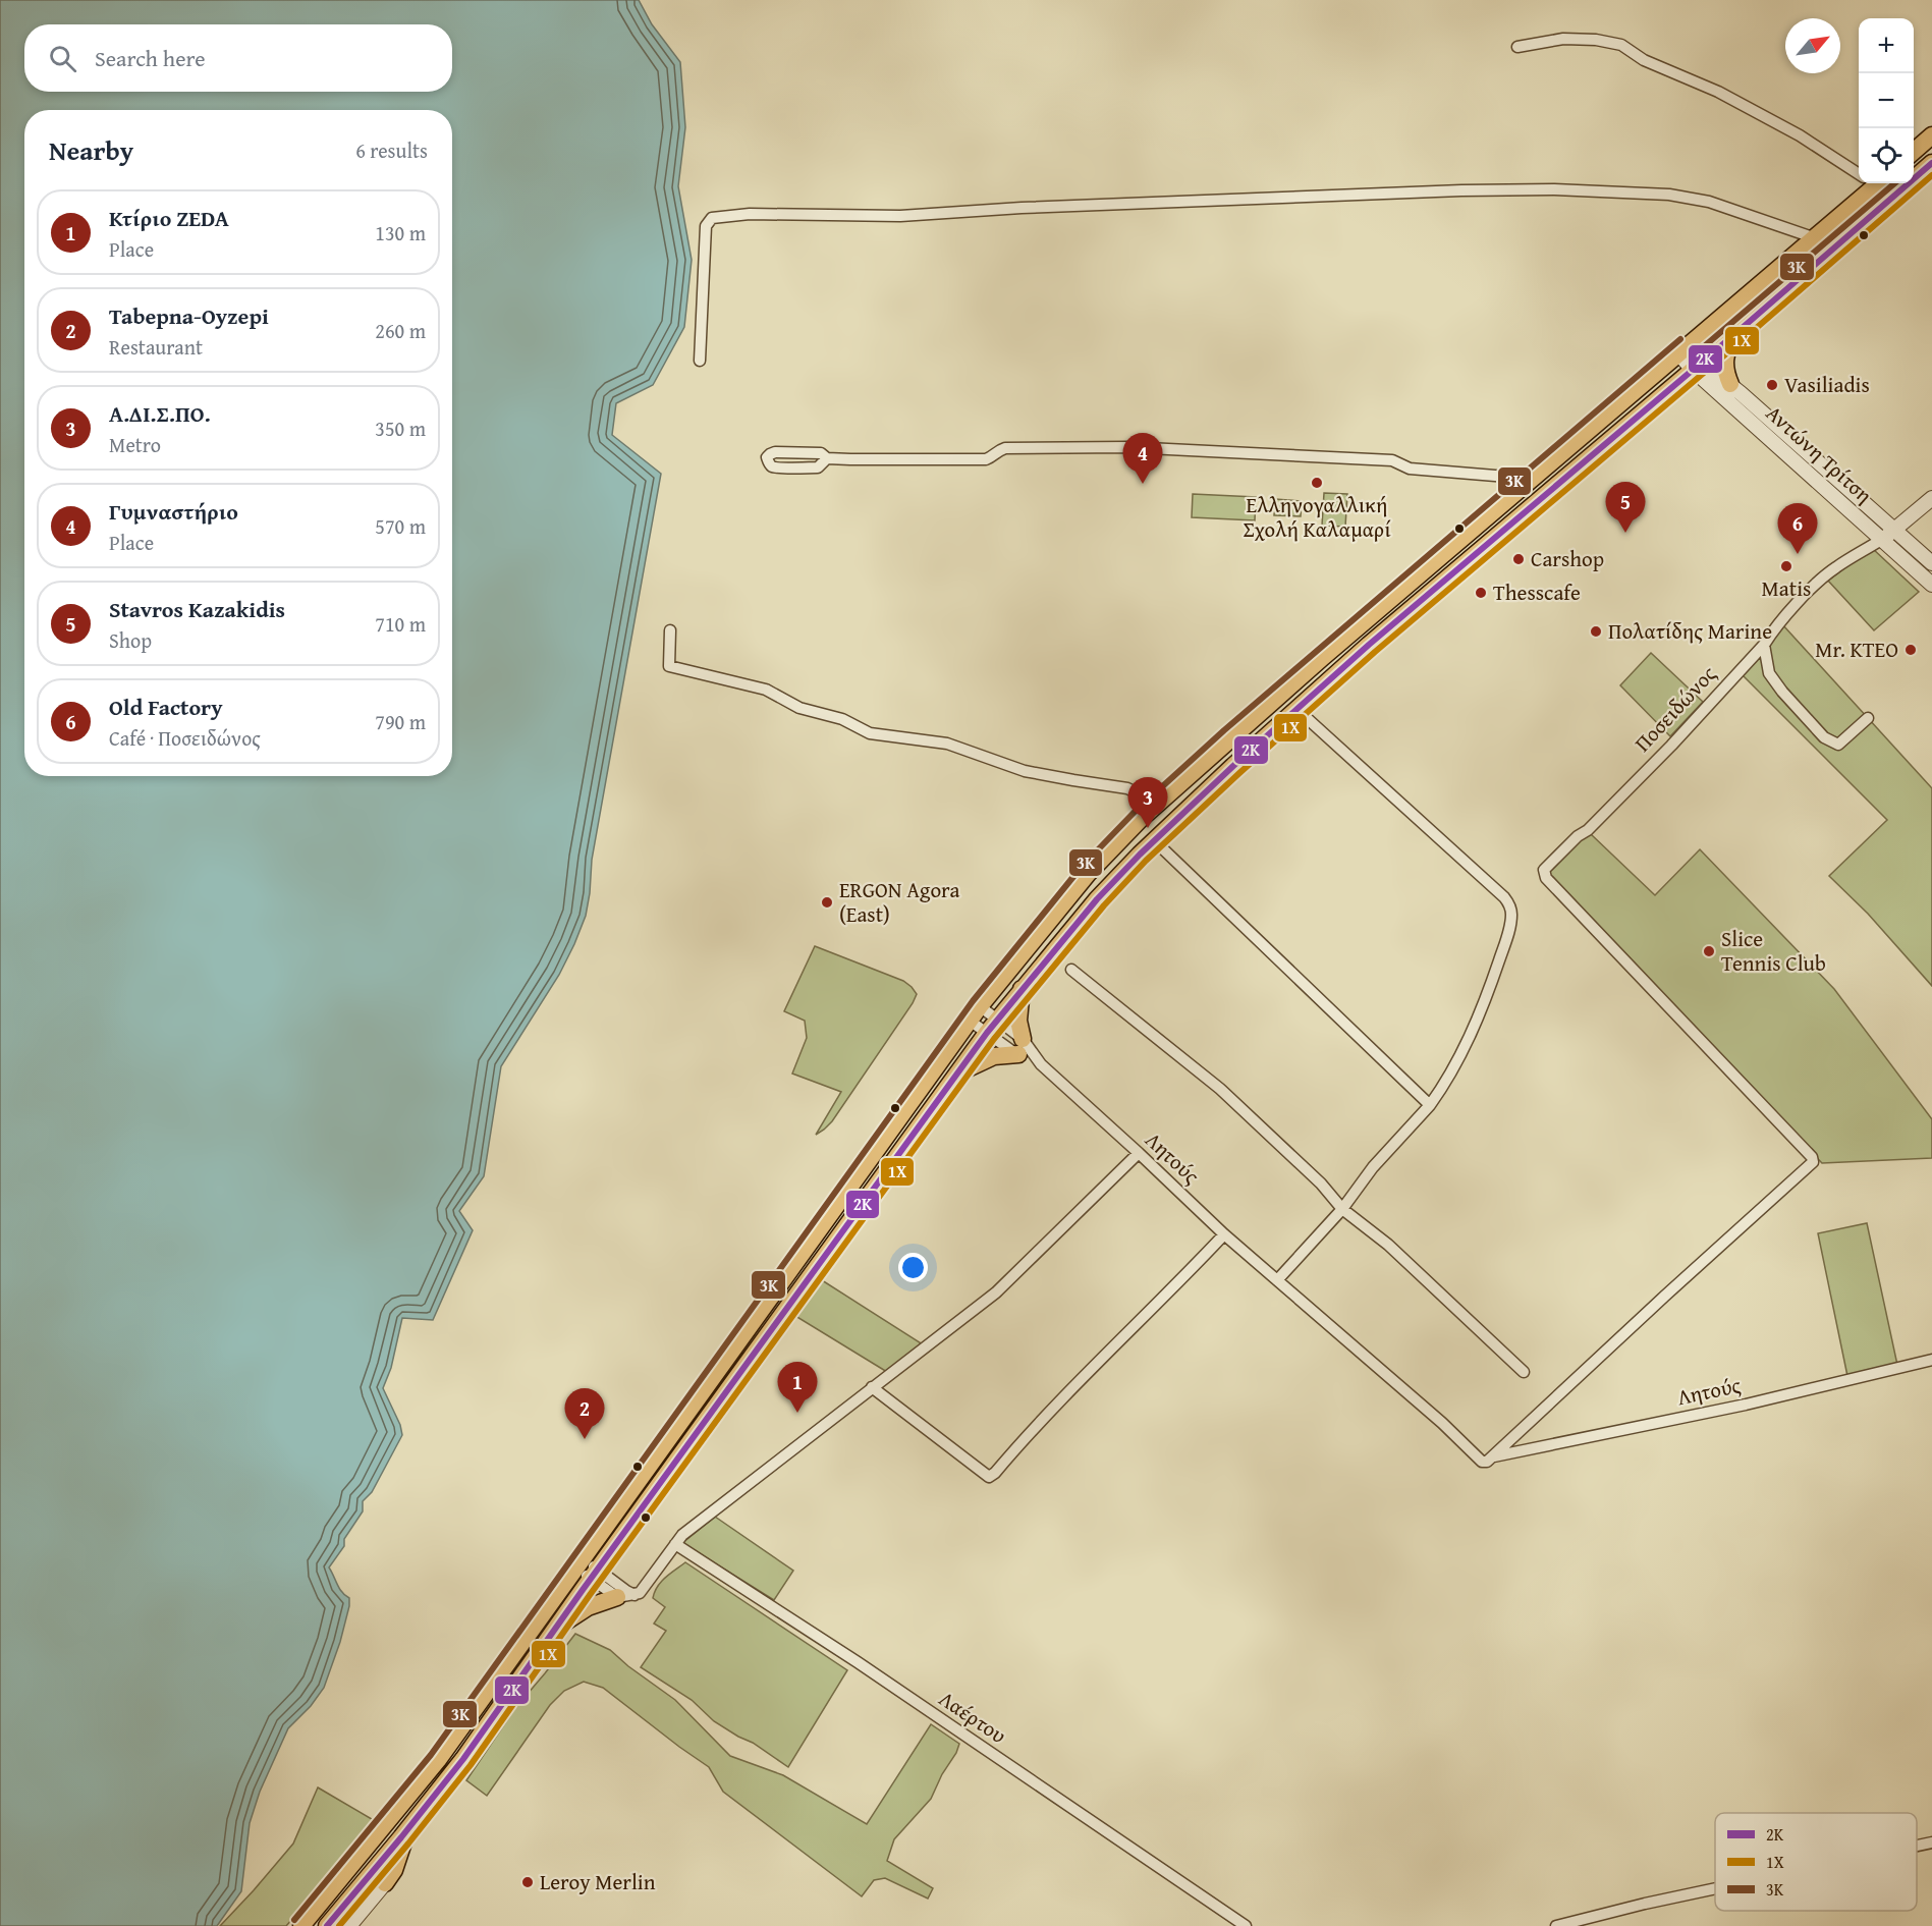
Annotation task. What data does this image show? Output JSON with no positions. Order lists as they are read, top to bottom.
{
  "streets": {
    "street": [
      "Αντώνη Τρίτση",
      "Ποσειδώνος",
      "Λητούς",
      "Λαέρτου"
    ]
  },
  "crossings": [
    ["Αντώνη Τρίτση", "Ποσειδώνος"],
    ["Ποσειδώνος", "Λητούς"]
  ],
  "places": [
    "Vasiliadis",
    "Ελληνογαλλική Σχολή Καλαμαρί",
    "Carshop",
    "Matis",
    "Thesscafe",
    "Πολατίδης Marine",
    "Mr. KTEO",
    "ERGON Agora (East)",
    "Slice Tennis Club",
    "Leroy Merlin"
  ],
  "lines": ["transit line 2Κ", "transit line 1Χ", "transit line 3Κ"],
  "legend": ["2Κ", "1Χ", "3Κ"],
  "north": "top right",
  "page": {
    "map_buttons": ["+", "−"],
    "search": "Search here",
    "heading": ["Nearby", "6 results"],
    "list": [
      {
        "mark": "1",
        "name": "Κτίριο ZEDA",
        "note": "Place",
        "value": "130 m"
      },
      {
        "mark": "2",
        "name": "Tabepna-Oyzepi",
        "note": "Restaurant",
        "value": "260 m"
      },
      {
        "mark": "3",
        "name": "Α.ΔΙ.Σ.ΠΟ.",
        "note": "Metro",
        "value": "350 m"
      },
      {
        "mark": "4",
        "name": "Γυμναστήριο",
        "note": "Place",
        "value": "570 m"
      },
      {
        "mark": "5",
        "name": "Stavros Kazakidis",
        "note": "Shop",
        "value": "710 m"
      },
      {
        "mark": "6",
        "name": "Old Factory",
        "note": "Café · Ποσειδώνος",
        "value": "790 m"
      }
    ],
    "pins": [
      "4",
      "5",
      "6",
      "3",
      "1",
      "2"
    ]
  }
}
